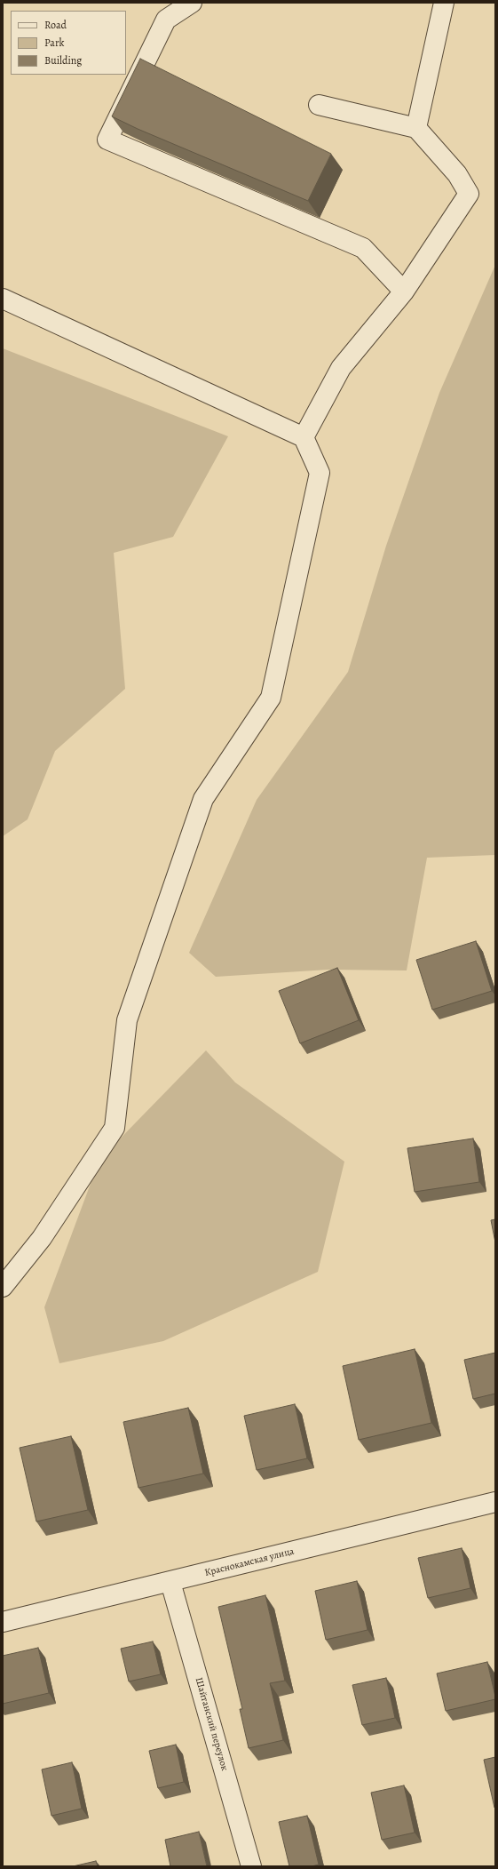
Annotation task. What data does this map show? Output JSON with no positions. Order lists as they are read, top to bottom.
{
  "streets": {
    "street": ["Краснокамская улица", "Шайтанский переулок"]
  },
  "crossings": [
    ["Краснокамская улица", "Шайтанский переулок"]
  ],
  "legend": ["Road", "Park", "Building"]
}
